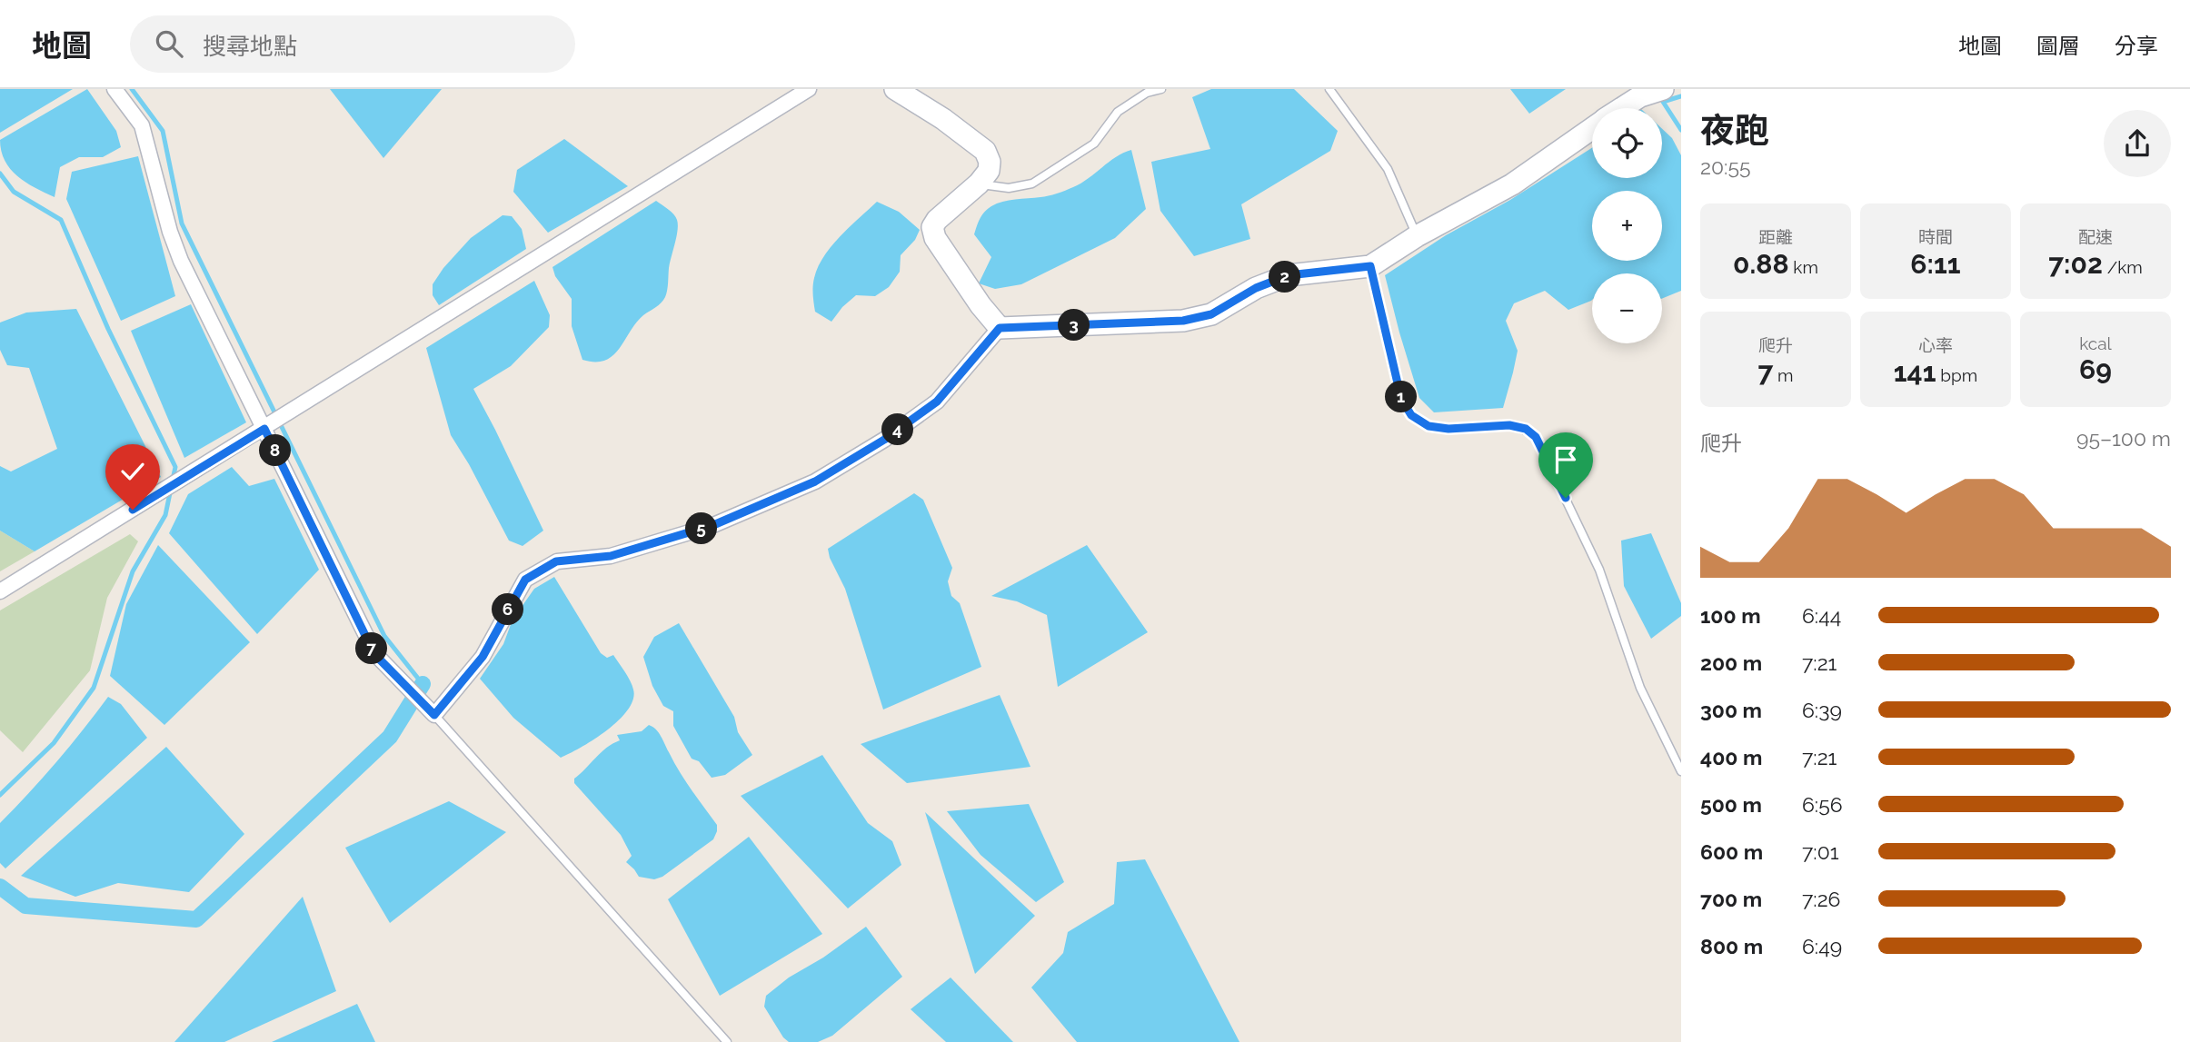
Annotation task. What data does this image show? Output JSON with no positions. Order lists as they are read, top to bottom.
{
  "page": {
    "header": "地圖",
    "search": "搜尋地點",
    "nav": ["地圖", "圖層", "分享"],
    "heading": ["夜跑", "20:55"],
    "map_buttons": ["+", "−"],
    "stats": [
      ["距離", "0.88 km"],
      ["時間", "6:11"],
      ["配速", "7:02 /km"],
      ["爬升", "7 m"],
      ["心率", "141 bpm"],
      ["kcal", "69"]
    ],
    "pins": [
      "2",
      "3",
      "1",
      "4",
      "8",
      "5",
      "6",
      "7"
    ],
    "chart": ["爬升", "95–100 m"],
    "list": [
      {
        "name": "100 m",
        "note": "6:44"
      },
      {
        "name": "200 m",
        "note": "7:21"
      },
      {
        "name": "300 m",
        "note": "6:39"
      },
      {
        "name": "400 m",
        "note": "7:21"
      },
      {
        "name": "500 m",
        "note": "6:56"
      },
      {
        "name": "600 m",
        "note": "7:01"
      },
      {
        "name": "700 m",
        "note": "7:26"
      },
      {
        "name": "800 m",
        "note": "6:49"
      }
    ]
  }
}
